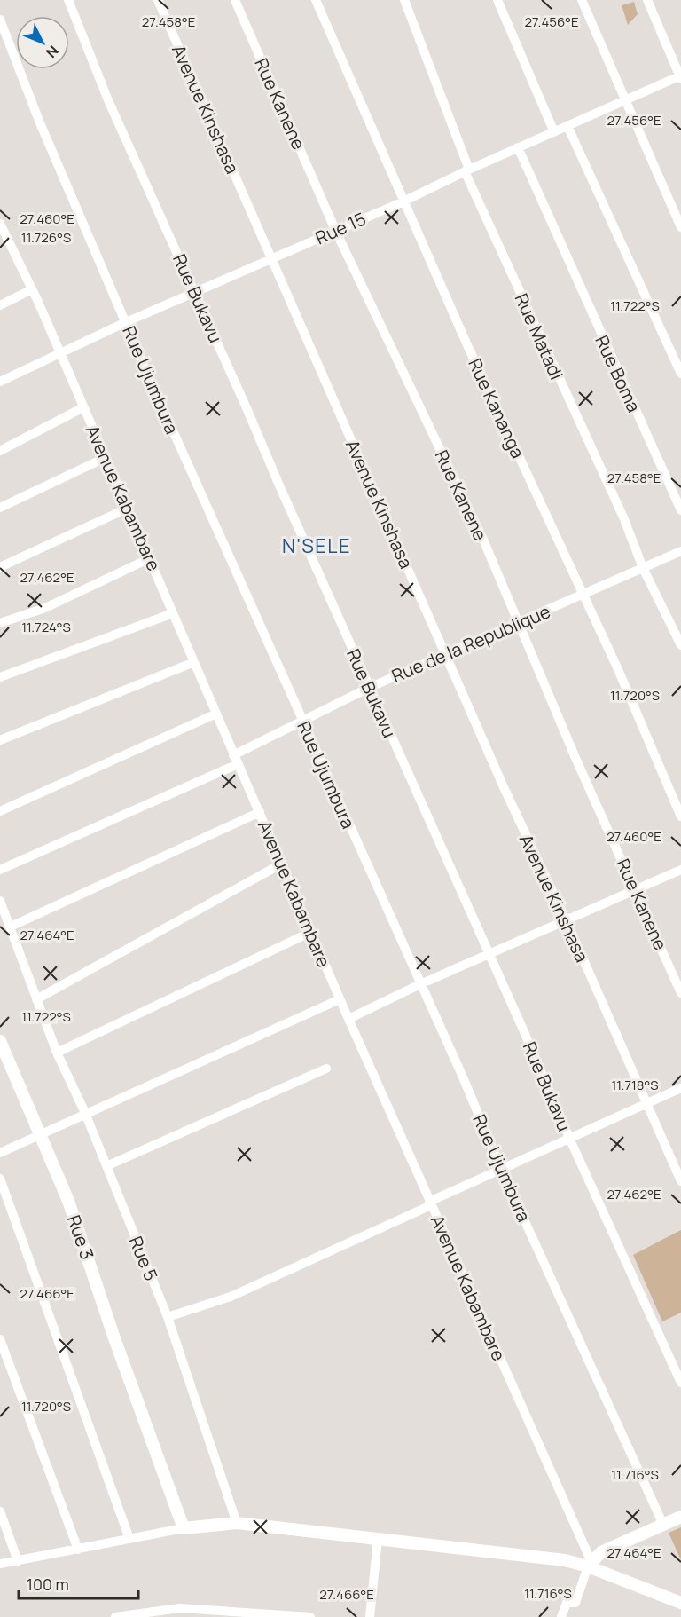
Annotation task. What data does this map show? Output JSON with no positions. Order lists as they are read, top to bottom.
{
  "streets": {
    "street": [
      "Rue Kanene",
      "Avenue Kinshasa",
      "Rue 15",
      "Rue Bukavu",
      "Rue Matadi",
      "Rue Boma",
      "Rue Ujumbura",
      "Rue Kananga",
      "Avenue Kabambare",
      "Rue de la Republique",
      "Rue 3",
      "Rue 5"
    ]
  },
  "crossings": [
    ["Rue Kanene", "Rue 15"],
    ["Rue Kanene", "Rue de la Republique"],
    ["Avenue Kinshasa", "Rue 15"],
    ["Avenue Kinshasa", "Rue de la Republique"],
    ["Rue 15", "Rue Bukavu"],
    ["Rue 15", "Rue Matadi"],
    ["Rue 15", "Rue Boma"],
    ["Rue 15", "Rue Ujumbura"],
    ["Rue 15", "Rue Kananga"],
    ["Rue 15", "Avenue Kabambare"],
    ["Rue Bukavu", "Rue de la Republique"],
    ["Rue Matadi", "Rue de la Republique"],
    ["Rue Ujumbura", "Rue de la Republique"],
    ["Rue Kananga", "Rue de la Republique"],
    ["Avenue Kabambare", "Rue de la Republique"]
  ],
  "districts": ["N'SELE"],
  "scale_bar": "100 m",
  "north": "bottom right",
  "coordinates": [
    "27.458°E",
    "27.456°E",
    "27.460°E",
    "11.726°S",
    "11.722°S",
    "27.462°E",
    "11.724°S",
    "11.720°S",
    "27.464°E",
    "11.718°S",
    "27.466°E",
    "11.716°S"
  ]
}
